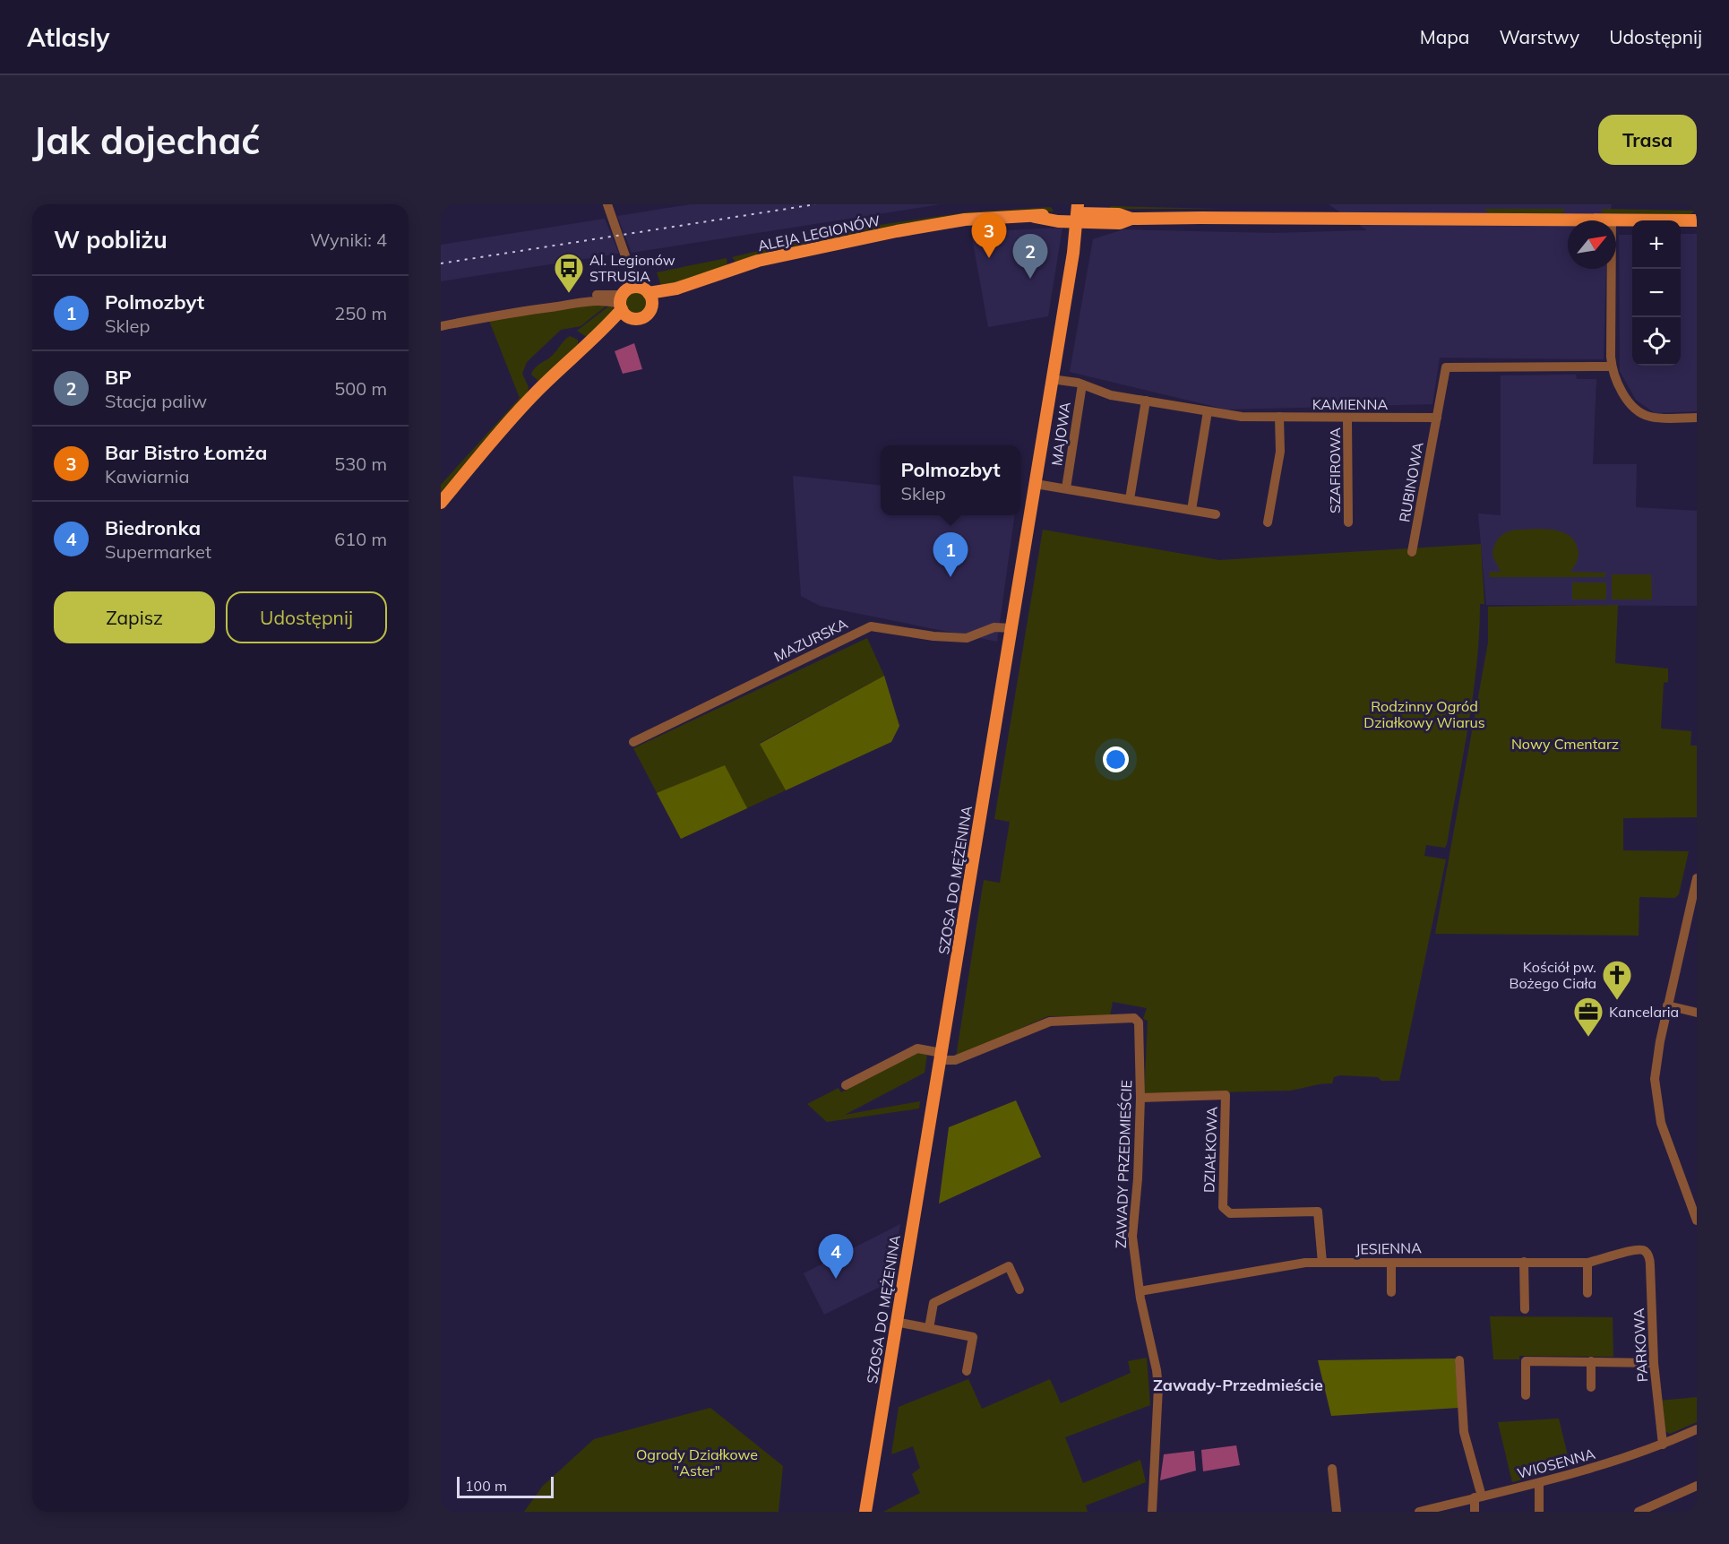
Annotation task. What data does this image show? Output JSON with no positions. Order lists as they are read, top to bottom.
{
  "streets": {
    "main road": ["ALEJA LEGIONÓW", "SZOSA DO MĘŻENINA"],
    "street": [
      "KAMIENNA",
      "MAJOWA",
      "SZAFIROWA",
      "RUBINOWA",
      "MAZURSKA",
      "DZIAŁKOWA",
      "ZAWADY PRZEDMIEŚCIE",
      "JESIENNA",
      "PARKOWA",
      "WIOSENNA"
    ]
  },
  "crossings": [
    ["ALEJA LEGIONÓW", "SZOSA DO MĘŻENINA"],
    ["KAMIENNA", "MAJOWA"],
    ["KAMIENNA", "SZAFIROWA"],
    ["KAMIENNA", "RUBINOWA"],
    ["KAMIENNA", "SZOSA DO MĘŻENINA"],
    ["MAJOWA", "SZOSA DO MĘŻENINA"],
    ["MAZURSKA", "SZOSA DO MĘŻENINA"],
    ["SZOSA DO MĘŻENINA", "ZAWADY PRZEDMIEŚCIE"],
    ["DZIAŁKOWA", "ZAWADY PRZEDMIEŚCIE"],
    ["DZIAŁKOWA", "JESIENNA"],
    ["ZAWADY PRZEDMIEŚCIE", "JESIENNA"],
    ["JESIENNA", "PARKOWA"],
    ["PARKOWA", "WIOSENNA"]
  ],
  "districts": ["Zawady-Przedmieście"],
  "parks": ["Rodzinny Ogród Działkowy Wiarus", "Nowy Cmentarz", "Ogrody Działkowe \"Aster\""],
  "places": {
    "bus stop": ["Al. Legionów STRUSIA"],
    "church": ["Kościół pw. Bożego Ciała"],
    "office": ["Kancelaria"]
  },
  "scale_bar": "100 m",
  "north": "top right",
  "page": {
    "header": "Atlasly",
    "nav": ["Mapa", "Warstwy", "Udostępnij"],
    "buttons": [
      "Trasa",
      ["Zapisz", "Udostępnij"]
    ],
    "title": "Jak dojechać",
    "heading": ["W pobliżu", "Wyniki: 4"],
    "pins": [
      "3",
      "2",
      "1",
      "4"
    ],
    "map_buttons": ["+", "−"],
    "list": [
      {
        "mark": "1",
        "name": "Polmozbyt",
        "note": "Sklep",
        "value": "250 m"
      },
      {
        "mark": "2",
        "name": "BP",
        "note": "Stacja paliw",
        "value": "500 m"
      },
      {
        "mark": "3",
        "name": "Bar Bistro Łomża",
        "note": "Kawiarnia",
        "value": "530 m"
      },
      {
        "mark": "4",
        "name": "Biedronka",
        "note": "Supermarket",
        "value": "610 m"
      }
    ],
    "popup": ["Polmozbyt", "Sklep"],
    "scale": "100 m"
  }
}
